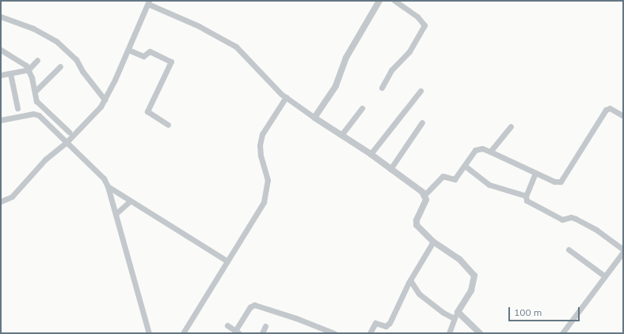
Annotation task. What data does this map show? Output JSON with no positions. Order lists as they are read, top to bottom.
{
  "scale_bar": "100 m"
}
